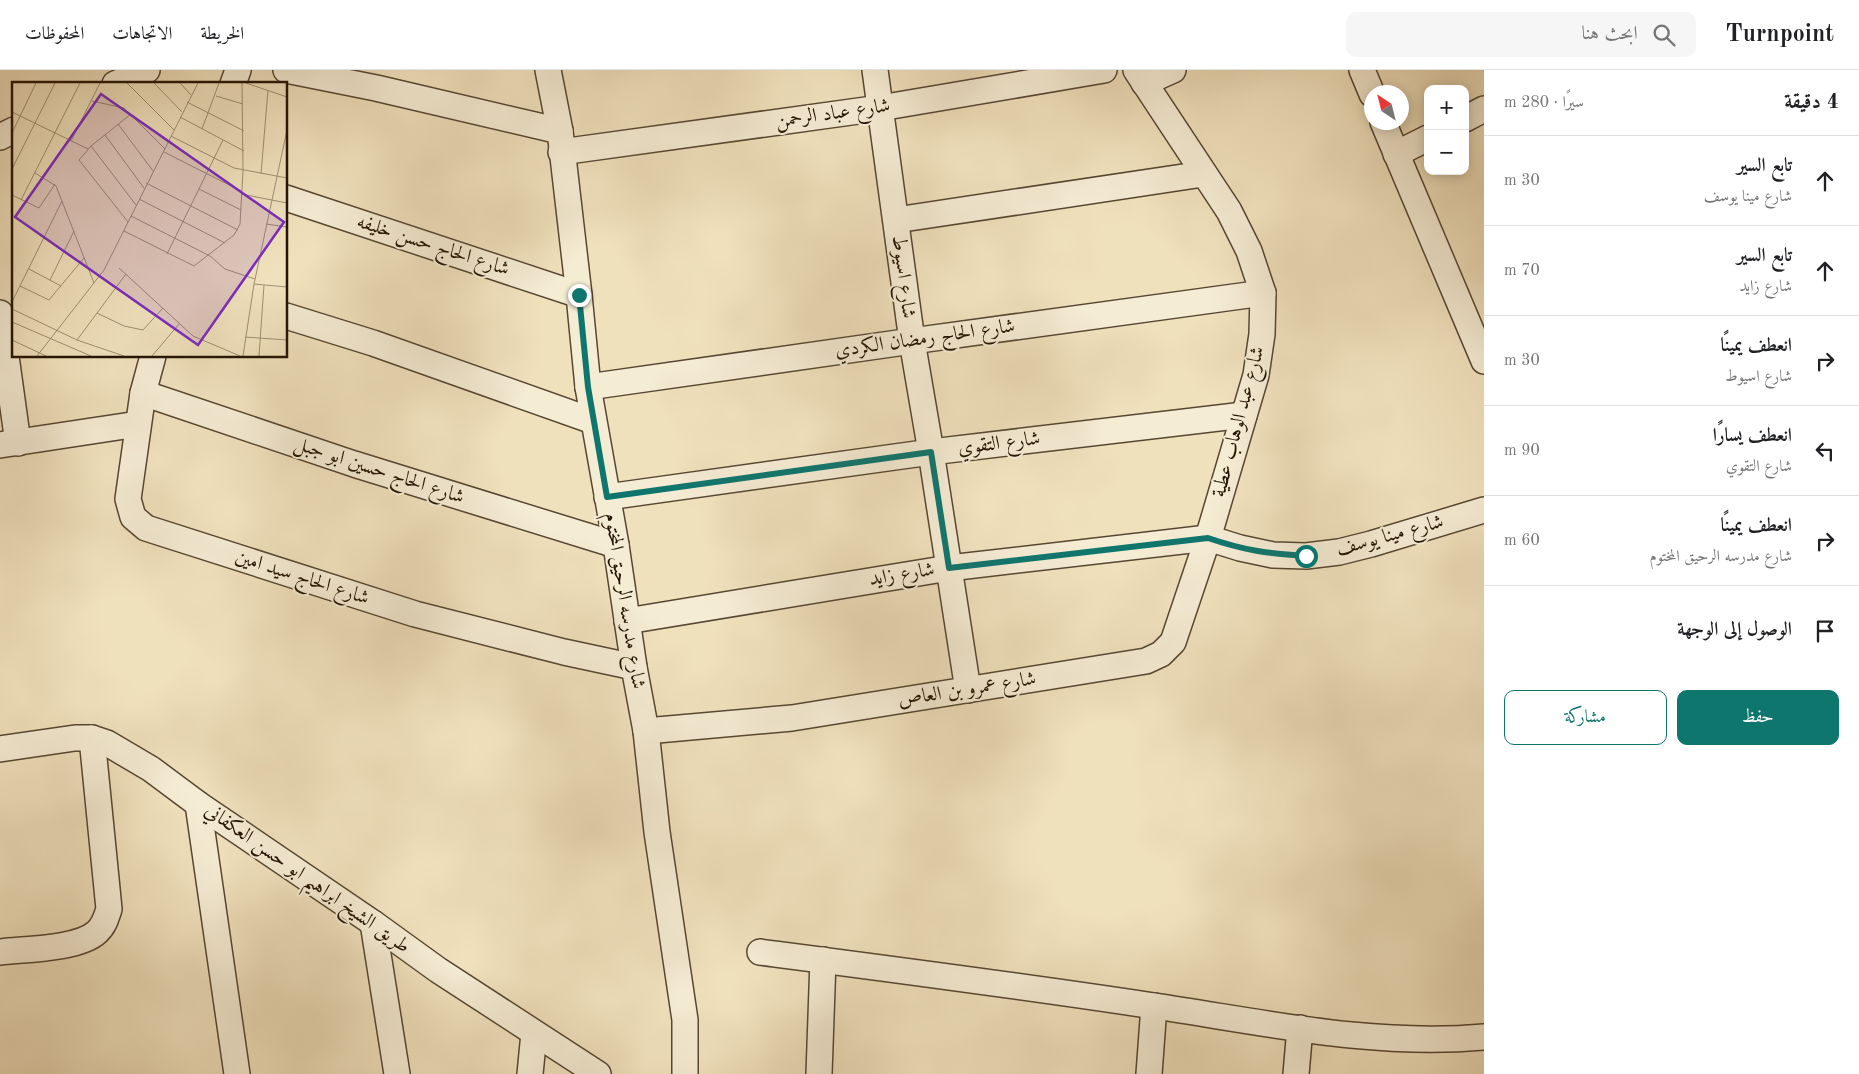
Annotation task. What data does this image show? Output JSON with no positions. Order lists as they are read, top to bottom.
{
  "streets": {
    "street": [
      "شارع عباد الرحمن",
      "شارع الحاج حسن خليفه",
      "شارع اسيوط",
      "شارع الحاج رمضان الكردي",
      "شارع عبد الوهاب عطية",
      "شارع التقوي",
      "شارع الحاج حسين ابو جبل",
      "شارع مينا يوسف",
      "شارع زايد",
      "شارع الحاج سيد امين",
      "شارع مدرسه الرحيق المختوم",
      "شارع عمرو بن العاص",
      "طريق الشيخ ابراهيم ابو حسن العكفاني"
    ]
  },
  "crossings": [
    ["شارع عباد الرحمن", "شارع اسيوط"],
    ["شارع عباد الرحمن", "شارع مدرسه الرحيق المختوم"],
    ["شارع الحاج حسن خليفه", "شارع مدرسه الرحيق المختوم"],
    ["شارع اسيوط", "شارع الحاج رمضان الكردي"],
    ["شارع اسيوط", "شارع التقوي"],
    ["شارع اسيوط", "شارع زايد"],
    ["شارع اسيوط", "شارع عمرو بن العاص"],
    ["شارع الحاج رمضان الكردي", "شارع عبد الوهاب عطية"],
    ["شارع الحاج رمضان الكردي", "شارع مدرسه الرحيق المختوم"],
    ["شارع عبد الوهاب عطية", "شارع التقوي"],
    ["شارع عبد الوهاب عطية", "شارع مينا يوسف"],
    ["شارع عبد الوهاب عطية", "شارع زايد"],
    ["شارع عبد الوهاب عطية", "شارع عمرو بن العاص"],
    ["شارع التقوي", "شارع مدرسه الرحيق المختوم"],
    ["شارع الحاج حسين ابو جبل", "شارع الحاج سيد امين"],
    ["شارع الحاج حسين ابو جبل", "شارع مدرسه الرحيق المختوم"],
    ["شارع مينا يوسف", "شارع زايد"],
    ["شارع مينا يوسف", "شارع عمرو بن العاص"],
    ["شارع زايد", "شارع مدرسه الرحيق المختوم"],
    ["شارع زايد", "شارع عمرو بن العاص"],
    ["شارع الحاج سيد امين", "شارع مدرسه الرحيق المختوم"],
    ["شارع مدرسه الرحيق المختوم", "شارع عمرو بن العاص"]
  ],
  "north": "top left",
  "page": {
    "header": "Turnpoint",
    "search": "ابحث هنا",
    "nav": ["الخريطة", "الاتجاهات", "المحفوظات"],
    "heading": ["4 دقيقة", "سيرًا · 280 m"],
    "map_buttons": ["+", "−"],
    "list": [
      ["تابع السير", "شارع مينا يوسف", "30 m"],
      ["تابع السير", "شارع زايد", "70 m"],
      ["انعطف يمينًا", "شارع اسيوط", "30 m"],
      ["انعطف يسارًا", "شارع التقوي", "90 m"],
      ["انعطف يمينًا", "شارع مدرسه الرحيق المختوم", "60 m"],
      "الوصول إلى الوجهة"
    ],
    "buttons": ["حفظ", "مشاركة"]
  }
}
